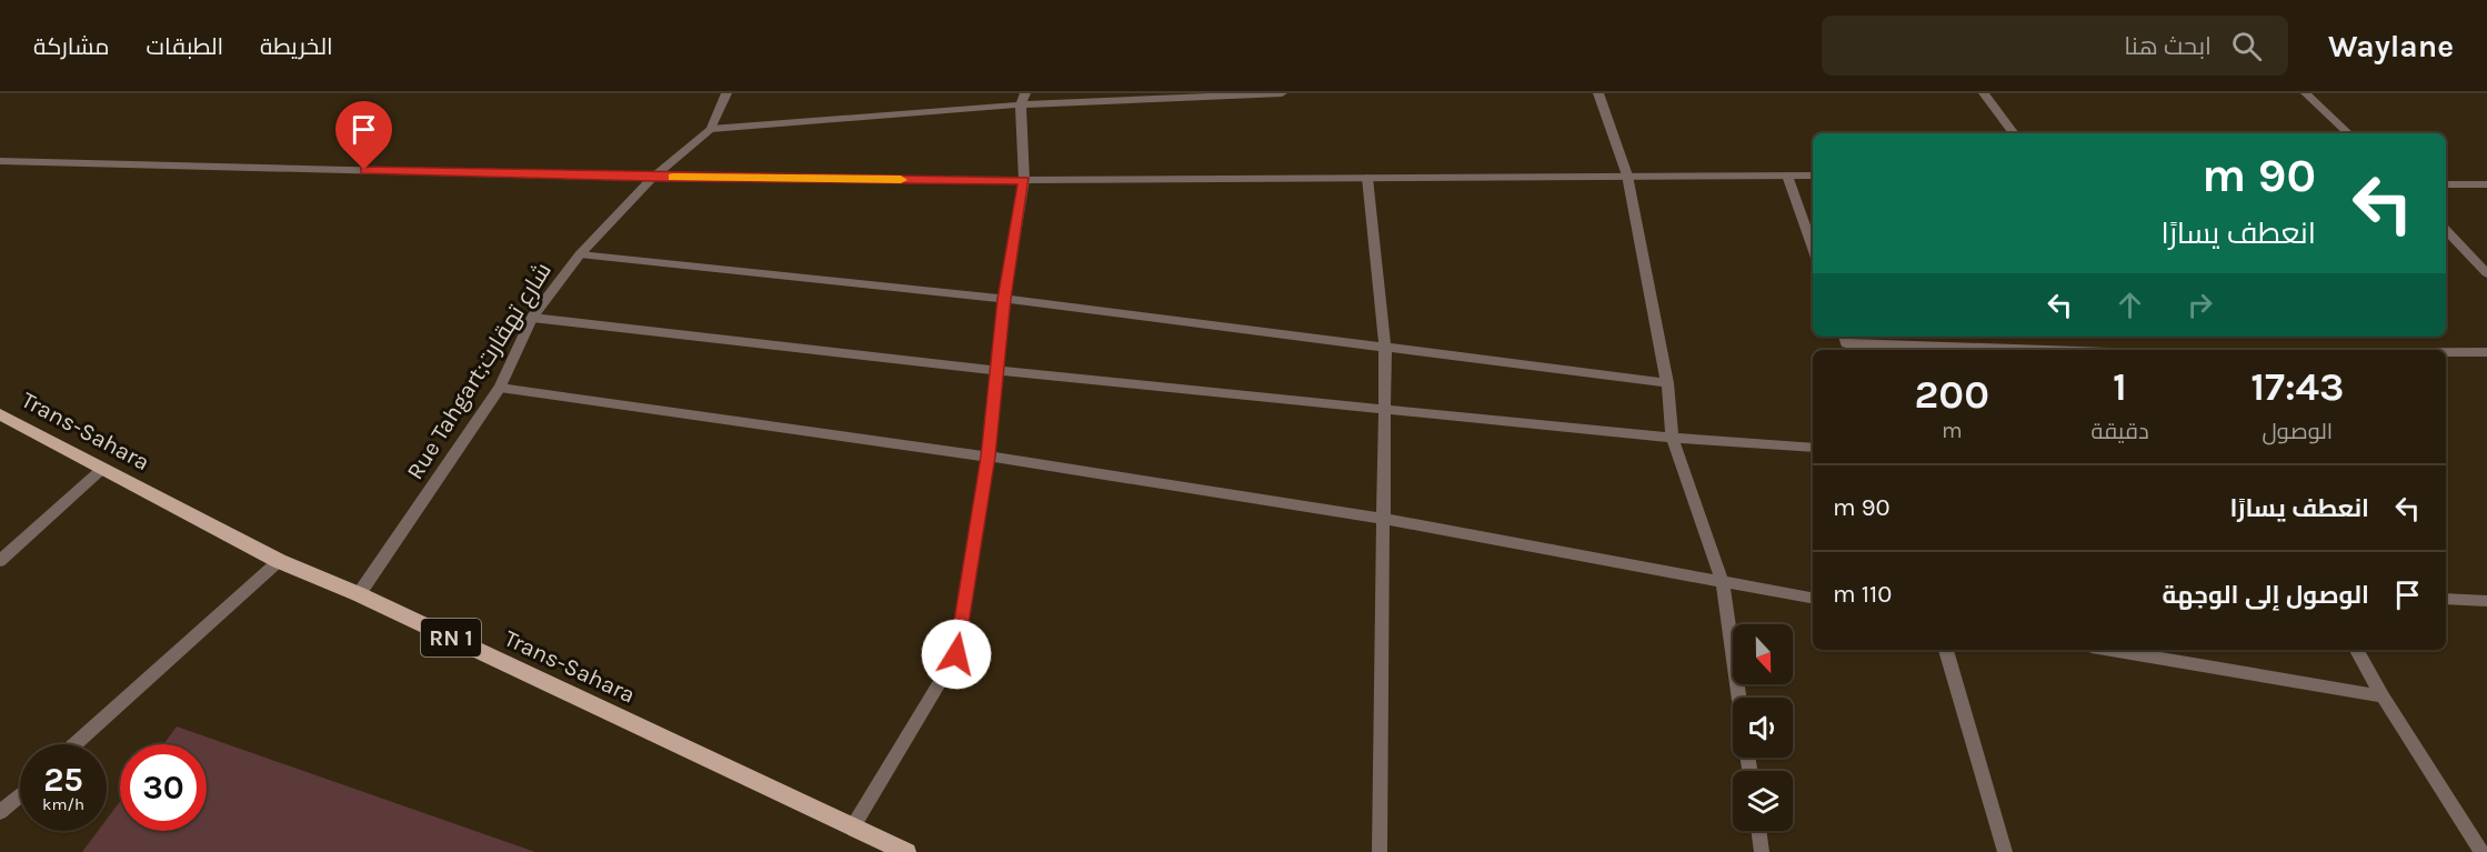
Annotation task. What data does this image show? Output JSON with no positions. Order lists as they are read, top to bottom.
{
  "streets": {
    "main road": ["Trans-Sahara", "RN 1"],
    "street": ["Rue Tahgart;شارع تهقارت"]
  },
  "crossings": [
    ["Rue Tahgart;شارع تهقارت", "Trans-Sahara"]
  ],
  "north": "bottom",
  "page": {
    "header": "Waylane",
    "search": "ابحث هنا",
    "nav": ["الخريطة", "الطبقات", "مشاركة"],
    "turn": ["90 m", "انعطف يسارًا"],
    "eta": [
      "17:43",
      "الوصول",
      "1",
      "دقيقة",
      "200",
      "m"
    ],
    "list": [
      {
        "name": "انعطف يسارًا",
        "value": "90 m"
      },
      {
        "name": "الوصول إلى الوجهة",
        "value": "110 m"
      }
    ],
    "speed": "25 km/h",
    "limit": "30"
  }
}
